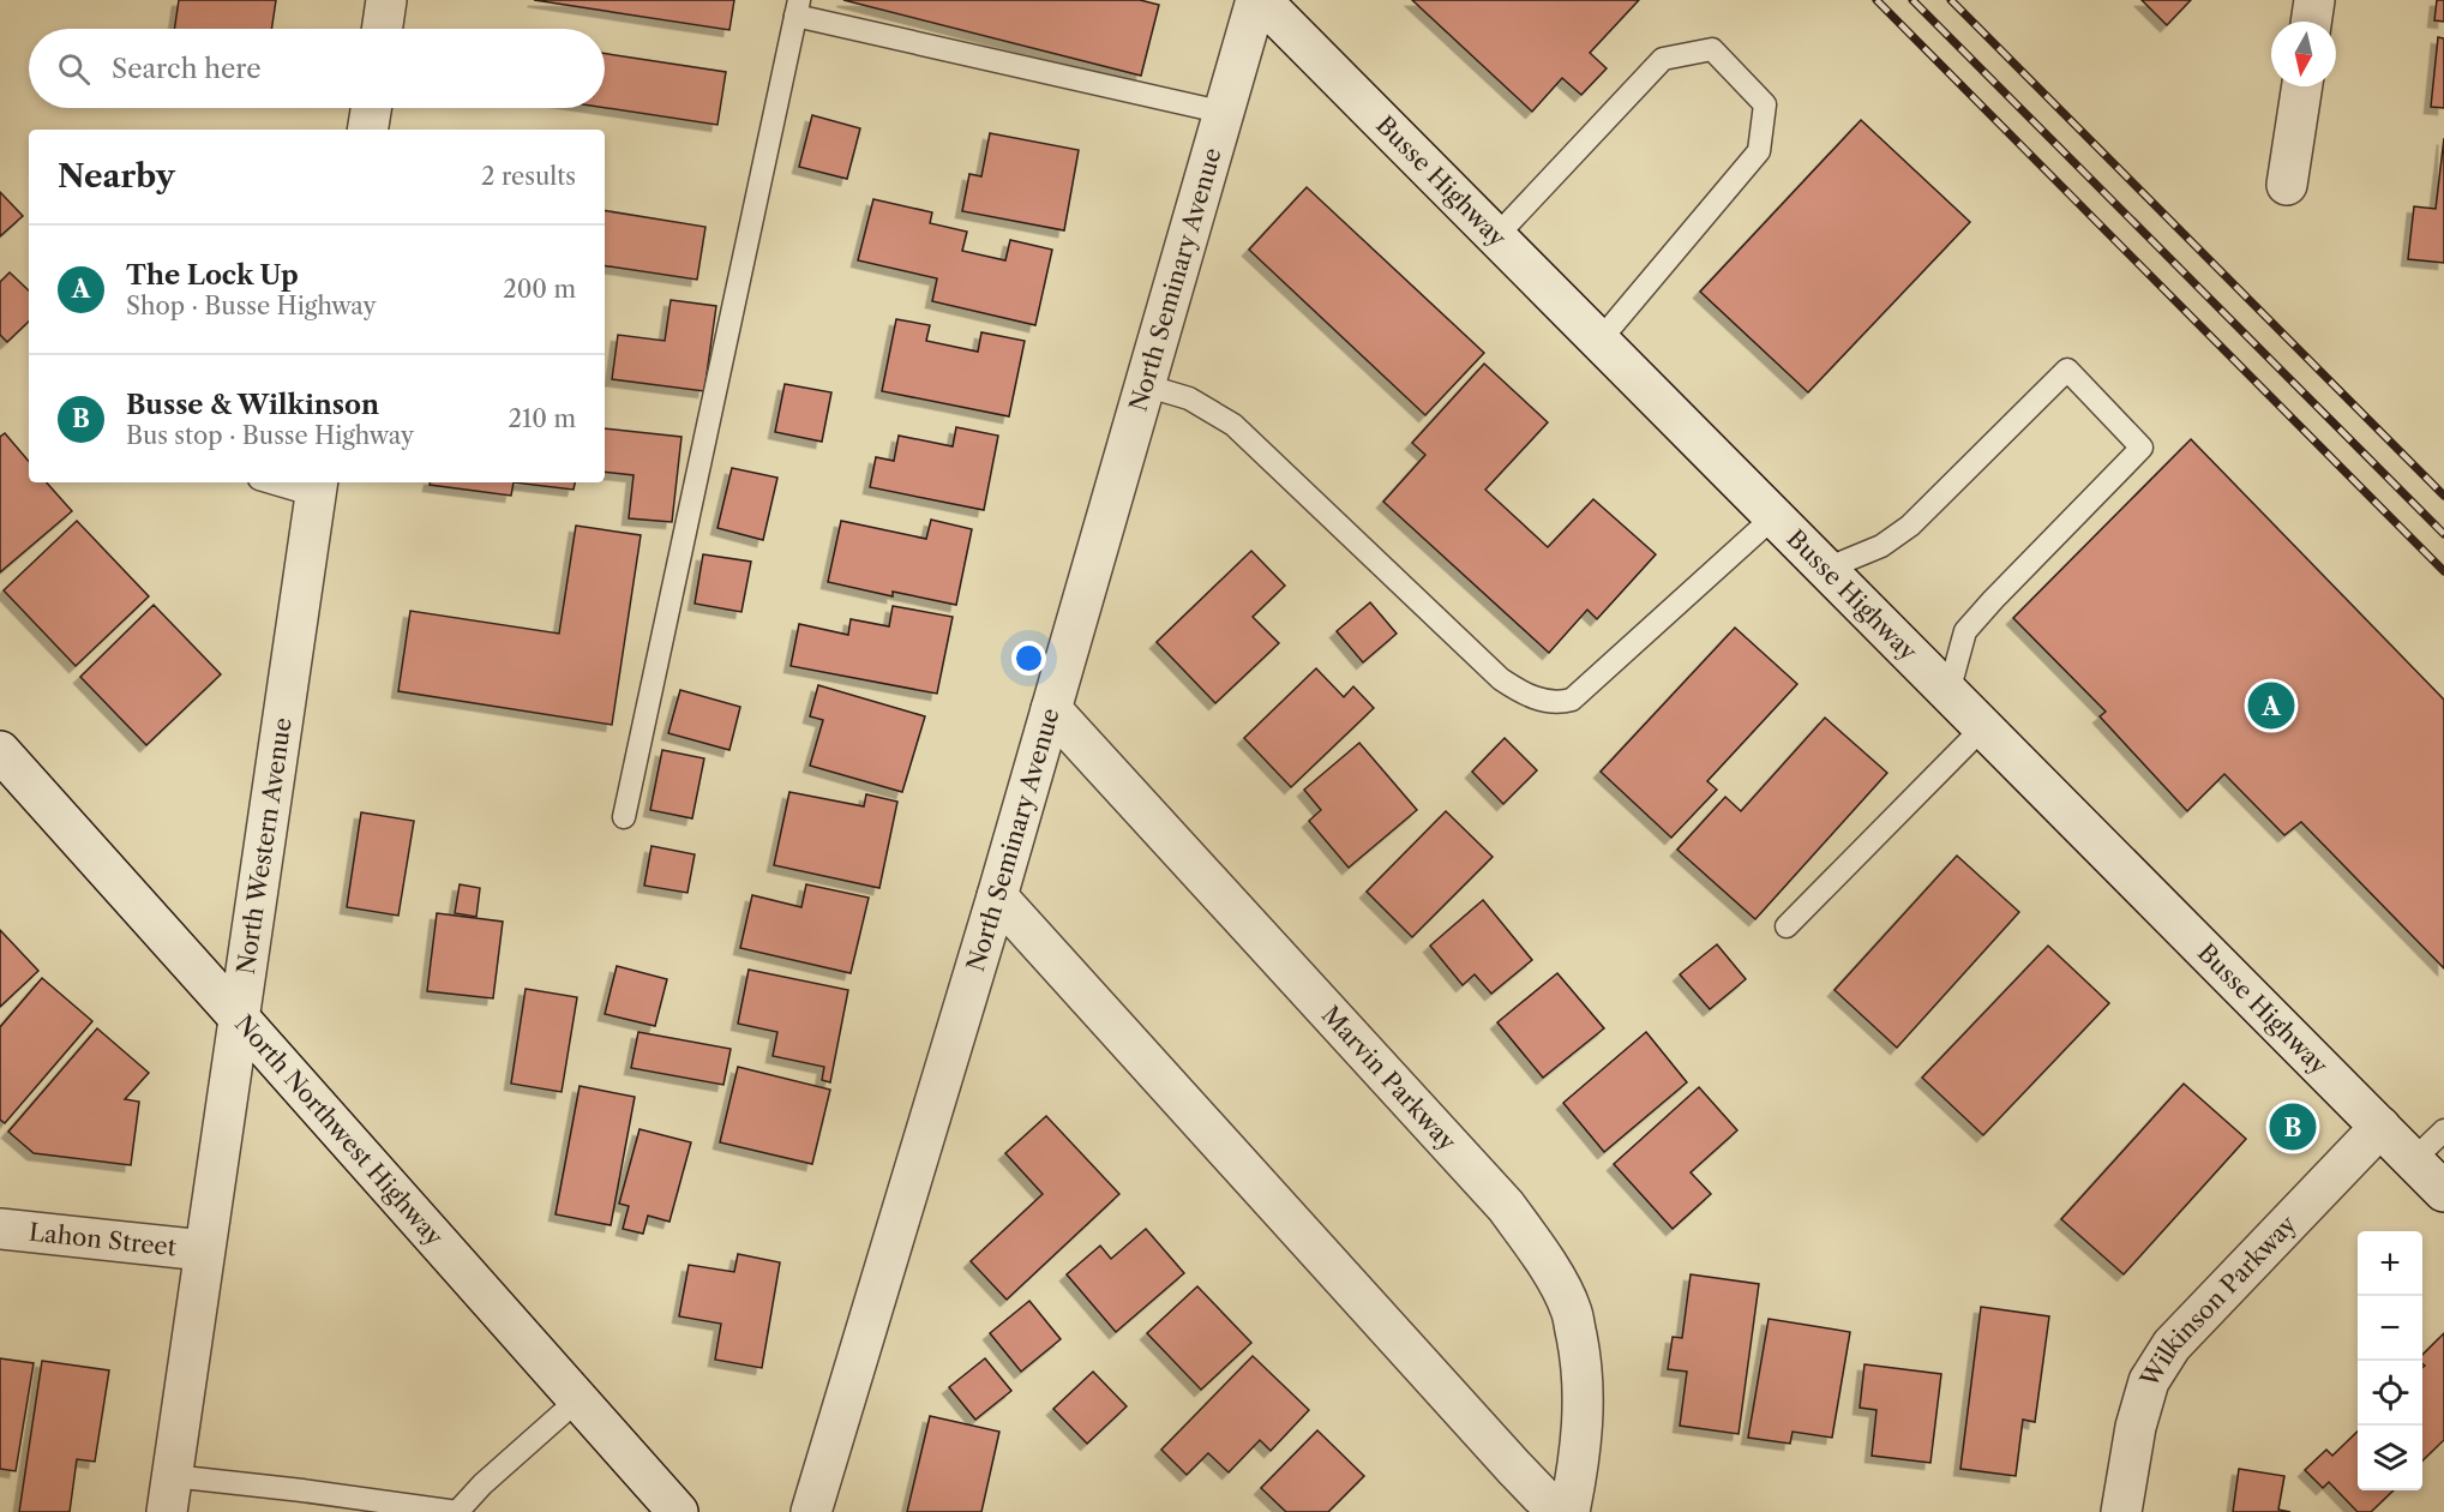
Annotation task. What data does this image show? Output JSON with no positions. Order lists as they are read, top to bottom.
{
  "streets": {
    "street": [
      "Busse Highway",
      "North Seminary Avenue",
      "North Western Avenue",
      "Marvin Parkway",
      "North Northwest Highway",
      "Lahon Street",
      "Wilkinson Parkway"
    ]
  },
  "crossings": [
    ["Busse Highway", "North Seminary Avenue"],
    ["Busse Highway", "Wilkinson Parkway"],
    ["North Seminary Avenue", "Marvin Parkway"],
    ["North Western Avenue", "North Northwest Highway"],
    ["North Western Avenue", "Lahon Street"]
  ],
  "north": "bottom",
  "page": {
    "search": "Search here",
    "heading": ["Nearby", "2 results"],
    "list": [
      {
        "mark": "A",
        "name": "The Lock Up",
        "note": "Shop · Busse Highway",
        "value": "200 m"
      },
      {
        "mark": "B",
        "name": "Busse & Wilkinson",
        "note": "Bus stop · Busse Highway",
        "value": "210 m"
      }
    ],
    "pins": ["A", "B"],
    "map_buttons": ["+", "−"]
  }
}
